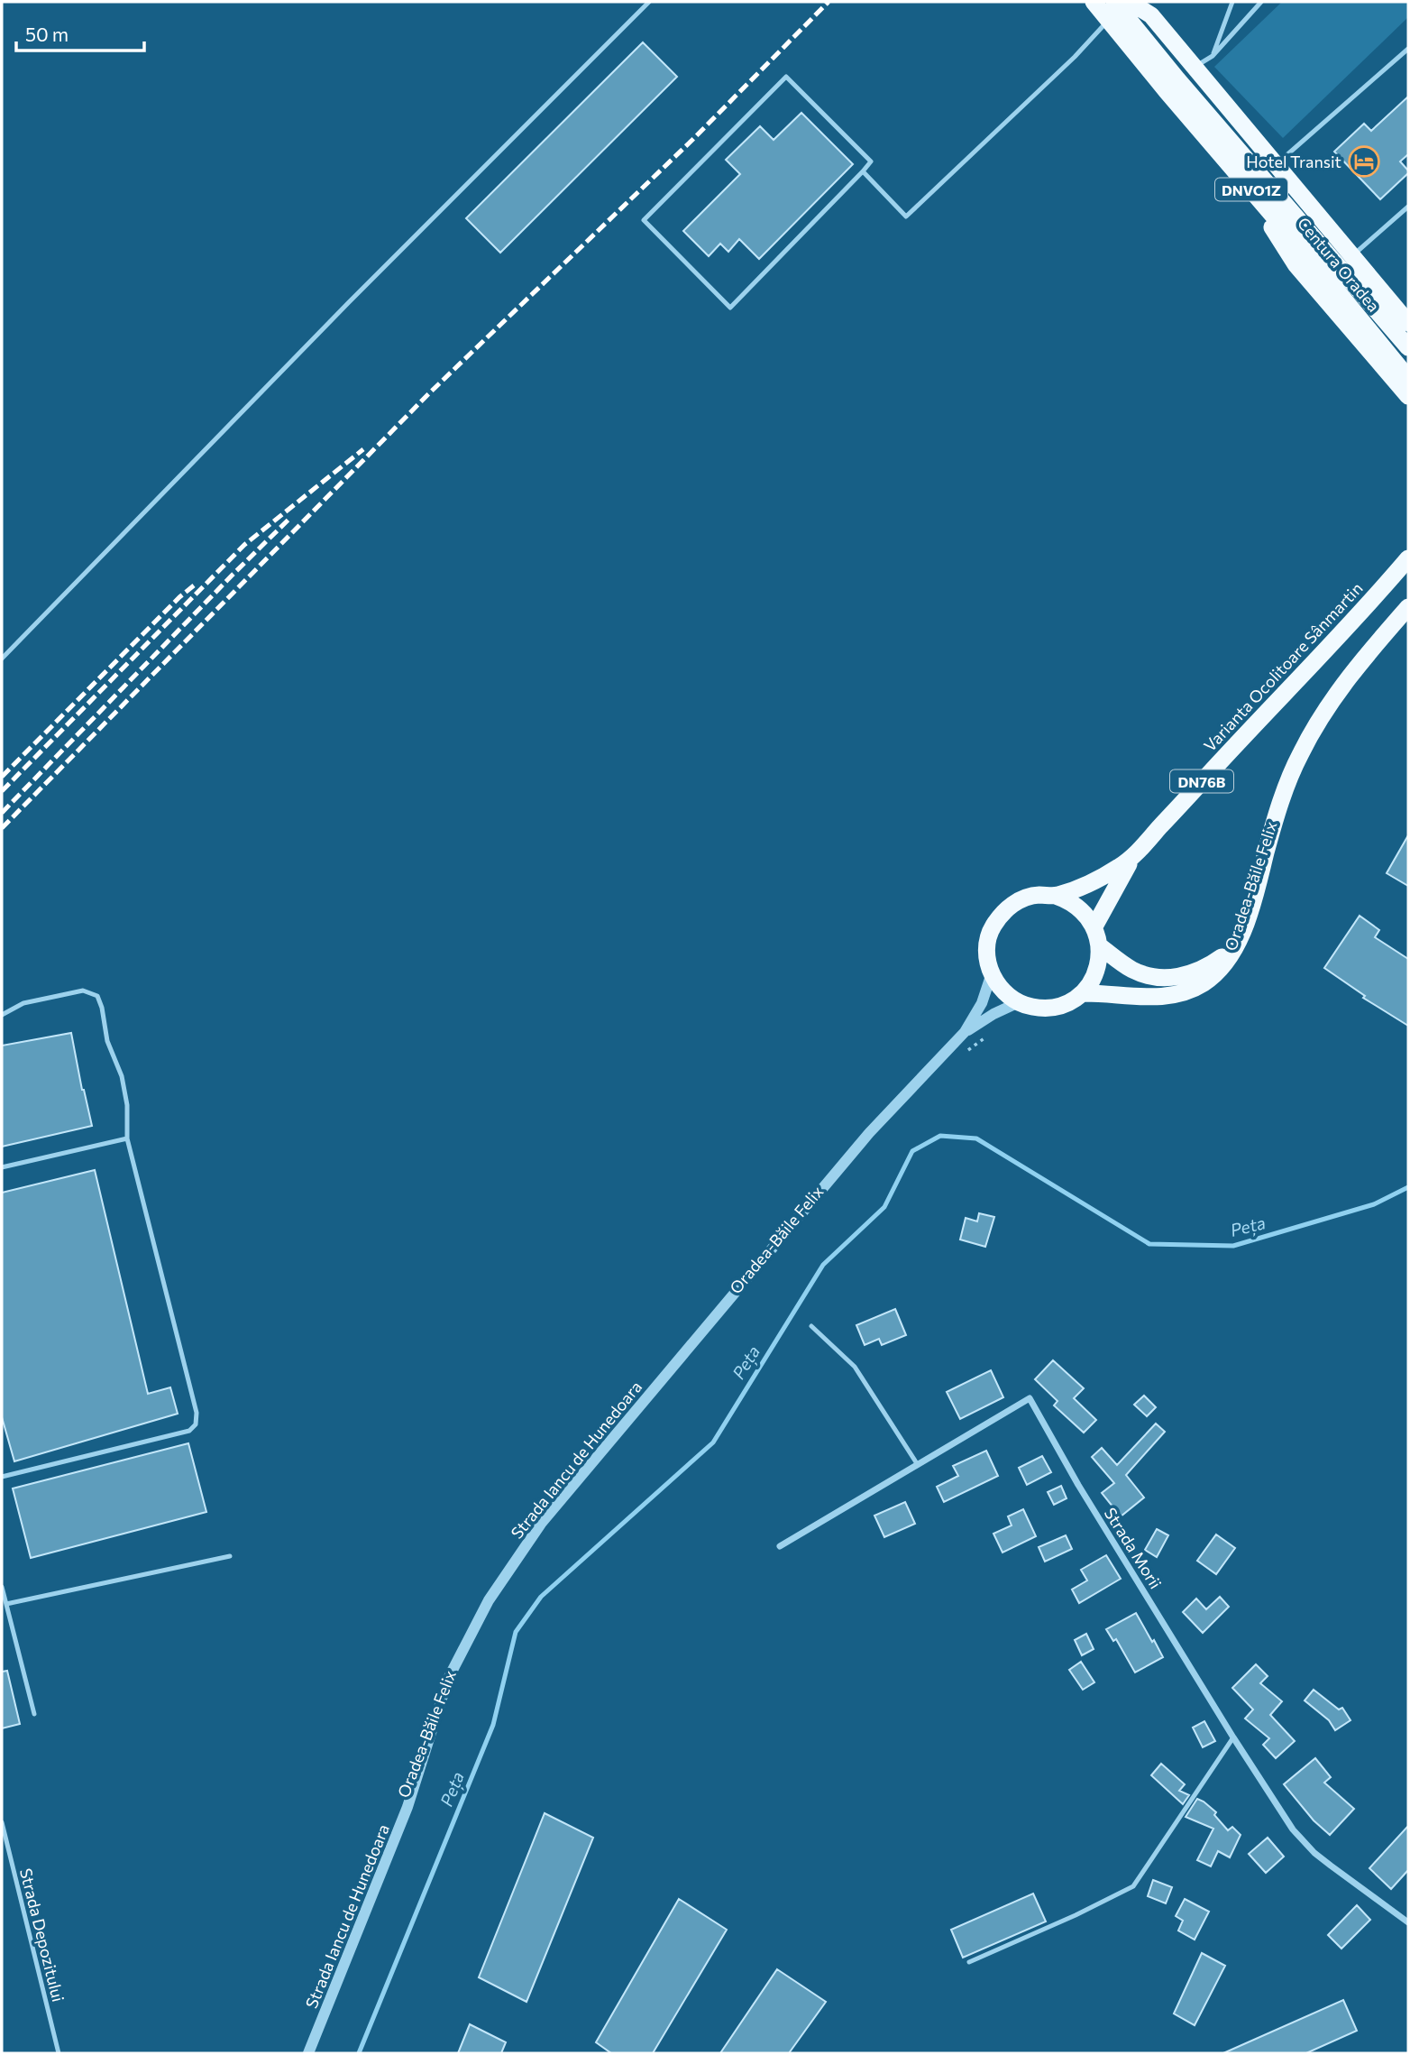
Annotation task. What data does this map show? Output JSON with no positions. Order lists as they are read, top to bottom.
{
  "streets": {
    "highway": [
      "DNVO1Z",
      "Centura Oradea",
      "Varianta Ocolitoare Sânmartin",
      "DN76B"
    ],
    "street": ["Strada Iancu de Hunedoara", "Strada Morii"],
    "lane": ["Strada Depozitului"]
  },
  "crossings": [
    ["Varianta Ocolitoare Sânmartin", "Strada Iancu de Hunedoara"]
  ],
  "water": ["Peța"],
  "places": {
    "hotel": ["Hotel Transit"]
  },
  "scale_bar": "50 m"
}
